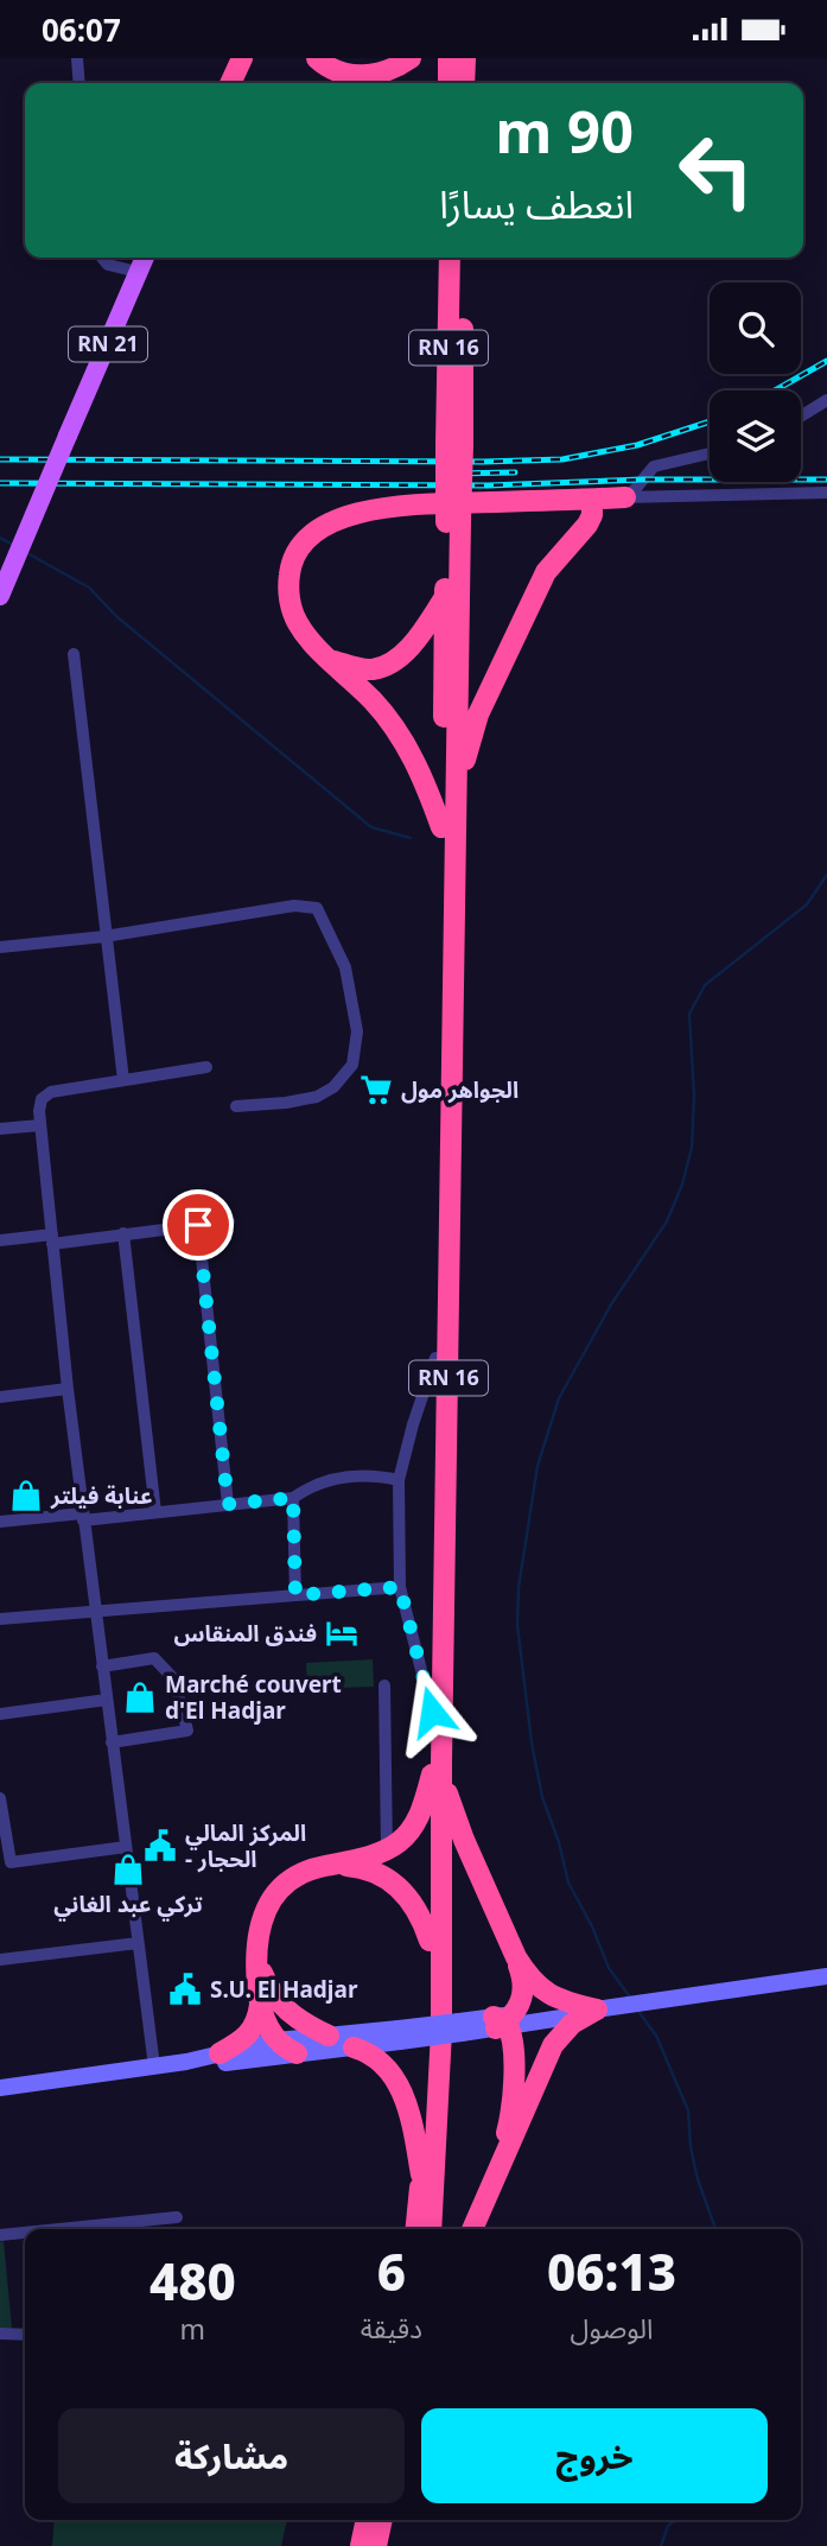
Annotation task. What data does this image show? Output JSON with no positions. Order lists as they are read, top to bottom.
{
  "streets": {
    "highway": ["RN 16"],
    "main road": ["RN 21"]
  },
  "places": {
    "supermarket": ["الجواهر مول"],
    "shop": ["عنابة فيلتر", "Marché couvert d'El Hadjar", "تركي عبد الغاني"],
    "hotel": ["فندق المنقاس"],
    "public building": ["المركز المالي - الحجار", "S.U. El Hadjar"]
  },
  "page": {
    "status": "06:07",
    "turn": ["90 m", "انعطف يسارًا"],
    "eta": [
      "06:13",
      "الوصول",
      "6",
      "دقيقة",
      "480",
      "m"
    ],
    "buttons": ["خروج", "مشاركة"]
  }
}
